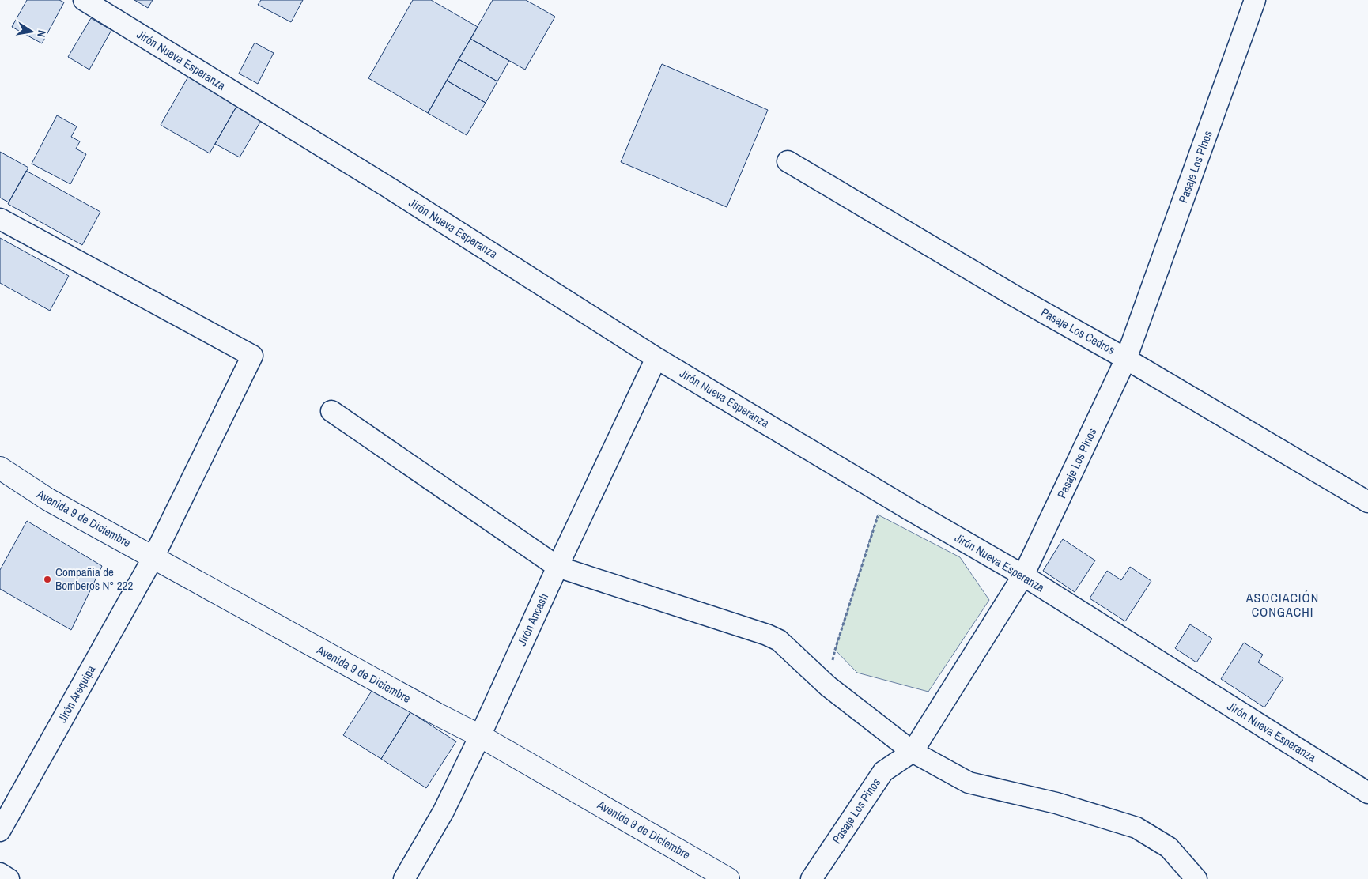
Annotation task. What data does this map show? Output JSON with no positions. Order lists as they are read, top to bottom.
{
  "streets": {
    "main road": ["Avenida 9 de Diciembre"],
    "street": [
      "Jirón Nueva Esperanza",
      "Pasaje Los Pinos",
      "Pasaje Los Cedros",
      "Jirón Ancash",
      "Jirón Arequipa"
    ]
  },
  "crossings": [
    ["Jirón Nueva Esperanza", "Pasaje Los Pinos"],
    ["Jirón Nueva Esperanza", "Jirón Ancash"],
    ["Pasaje Los Pinos", "Pasaje Los Cedros"],
    ["Avenida 9 de Diciembre", "Jirón Ancash"],
    ["Avenida 9 de Diciembre", "Jirón Arequipa"]
  ],
  "districts": ["ASOCIACIÓN CONGACHI"],
  "places": ["Compañia de Bomberos N° 222"],
  "north": "right"
}
